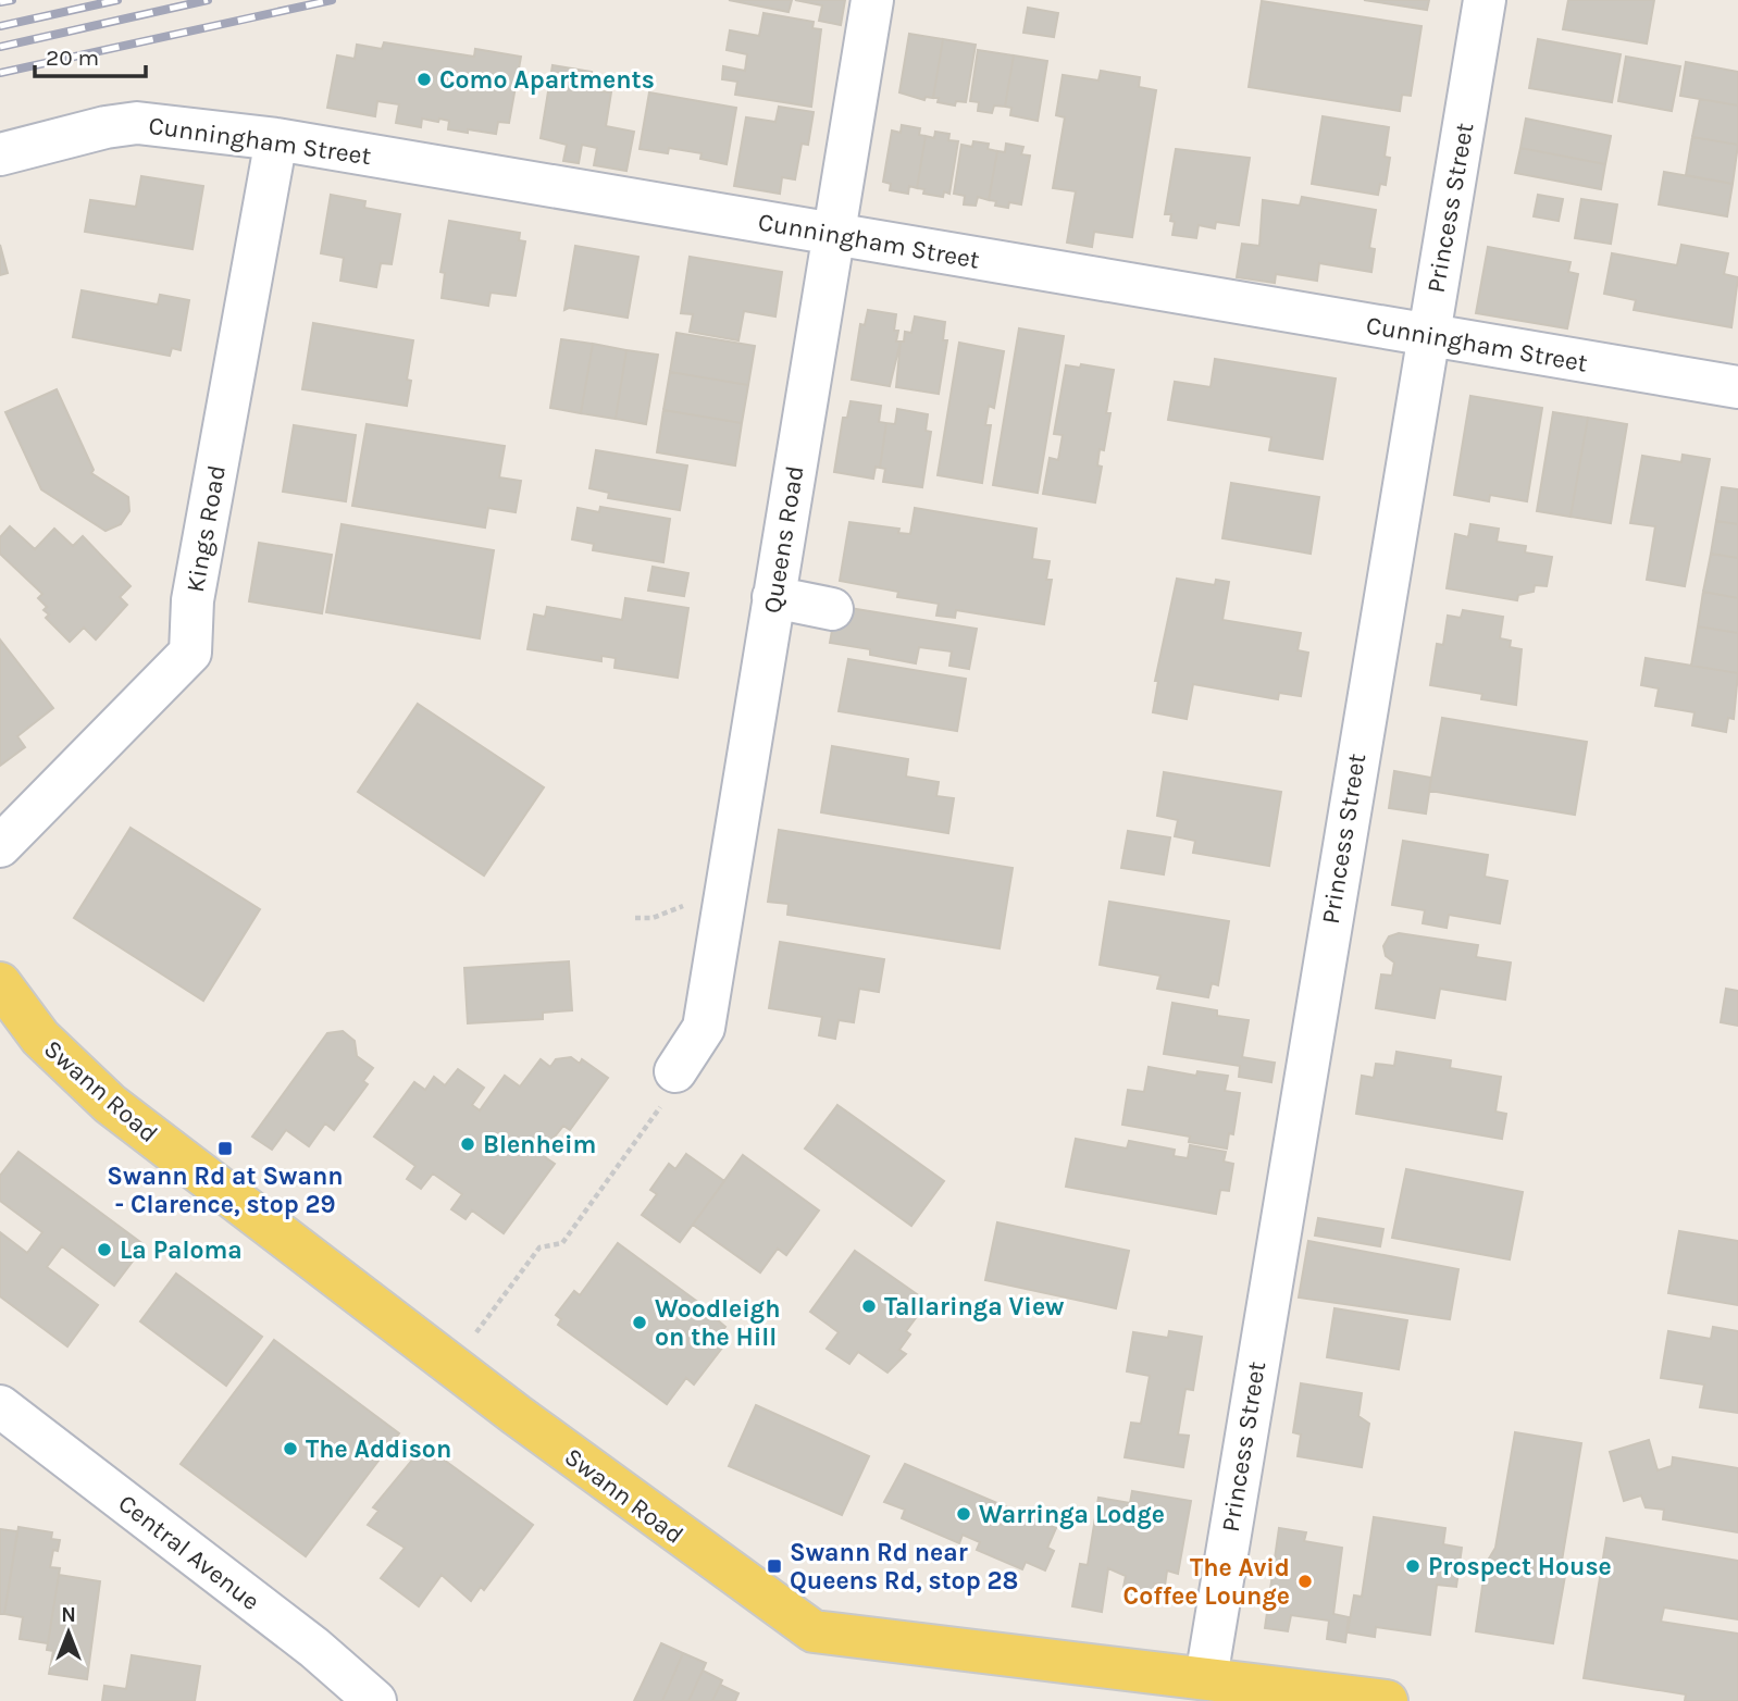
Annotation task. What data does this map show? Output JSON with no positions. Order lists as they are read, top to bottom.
{
  "streets": {
    "main road": ["Swann Road"],
    "street": [
      "Cunningham Street",
      "Princess Street",
      "Kings Road",
      "Queens Road",
      "Central Avenue"
    ]
  },
  "crossings": [
    ["Cunningham Street", "Princess Street"],
    ["Cunningham Street", "Kings Road"],
    ["Cunningham Street", "Queens Road"],
    ["Princess Street", "Swann Road"]
  ],
  "places": {
    "other": [
      "Como Apartments",
      "Blenheim",
      "La Paloma",
      "Tallaringa View",
      "Woodleigh on the Hill",
      "The Addison",
      "Warringa Lodge",
      "Prospect House",
      "The Avid Coffee Lounge"
    ],
    "transit": ["Swann Rd at Swann - Clarence, stop 29", "Swann Rd near Queens Rd, stop 28"]
  },
  "scale_bar": "20 m",
  "north": "top"
}
